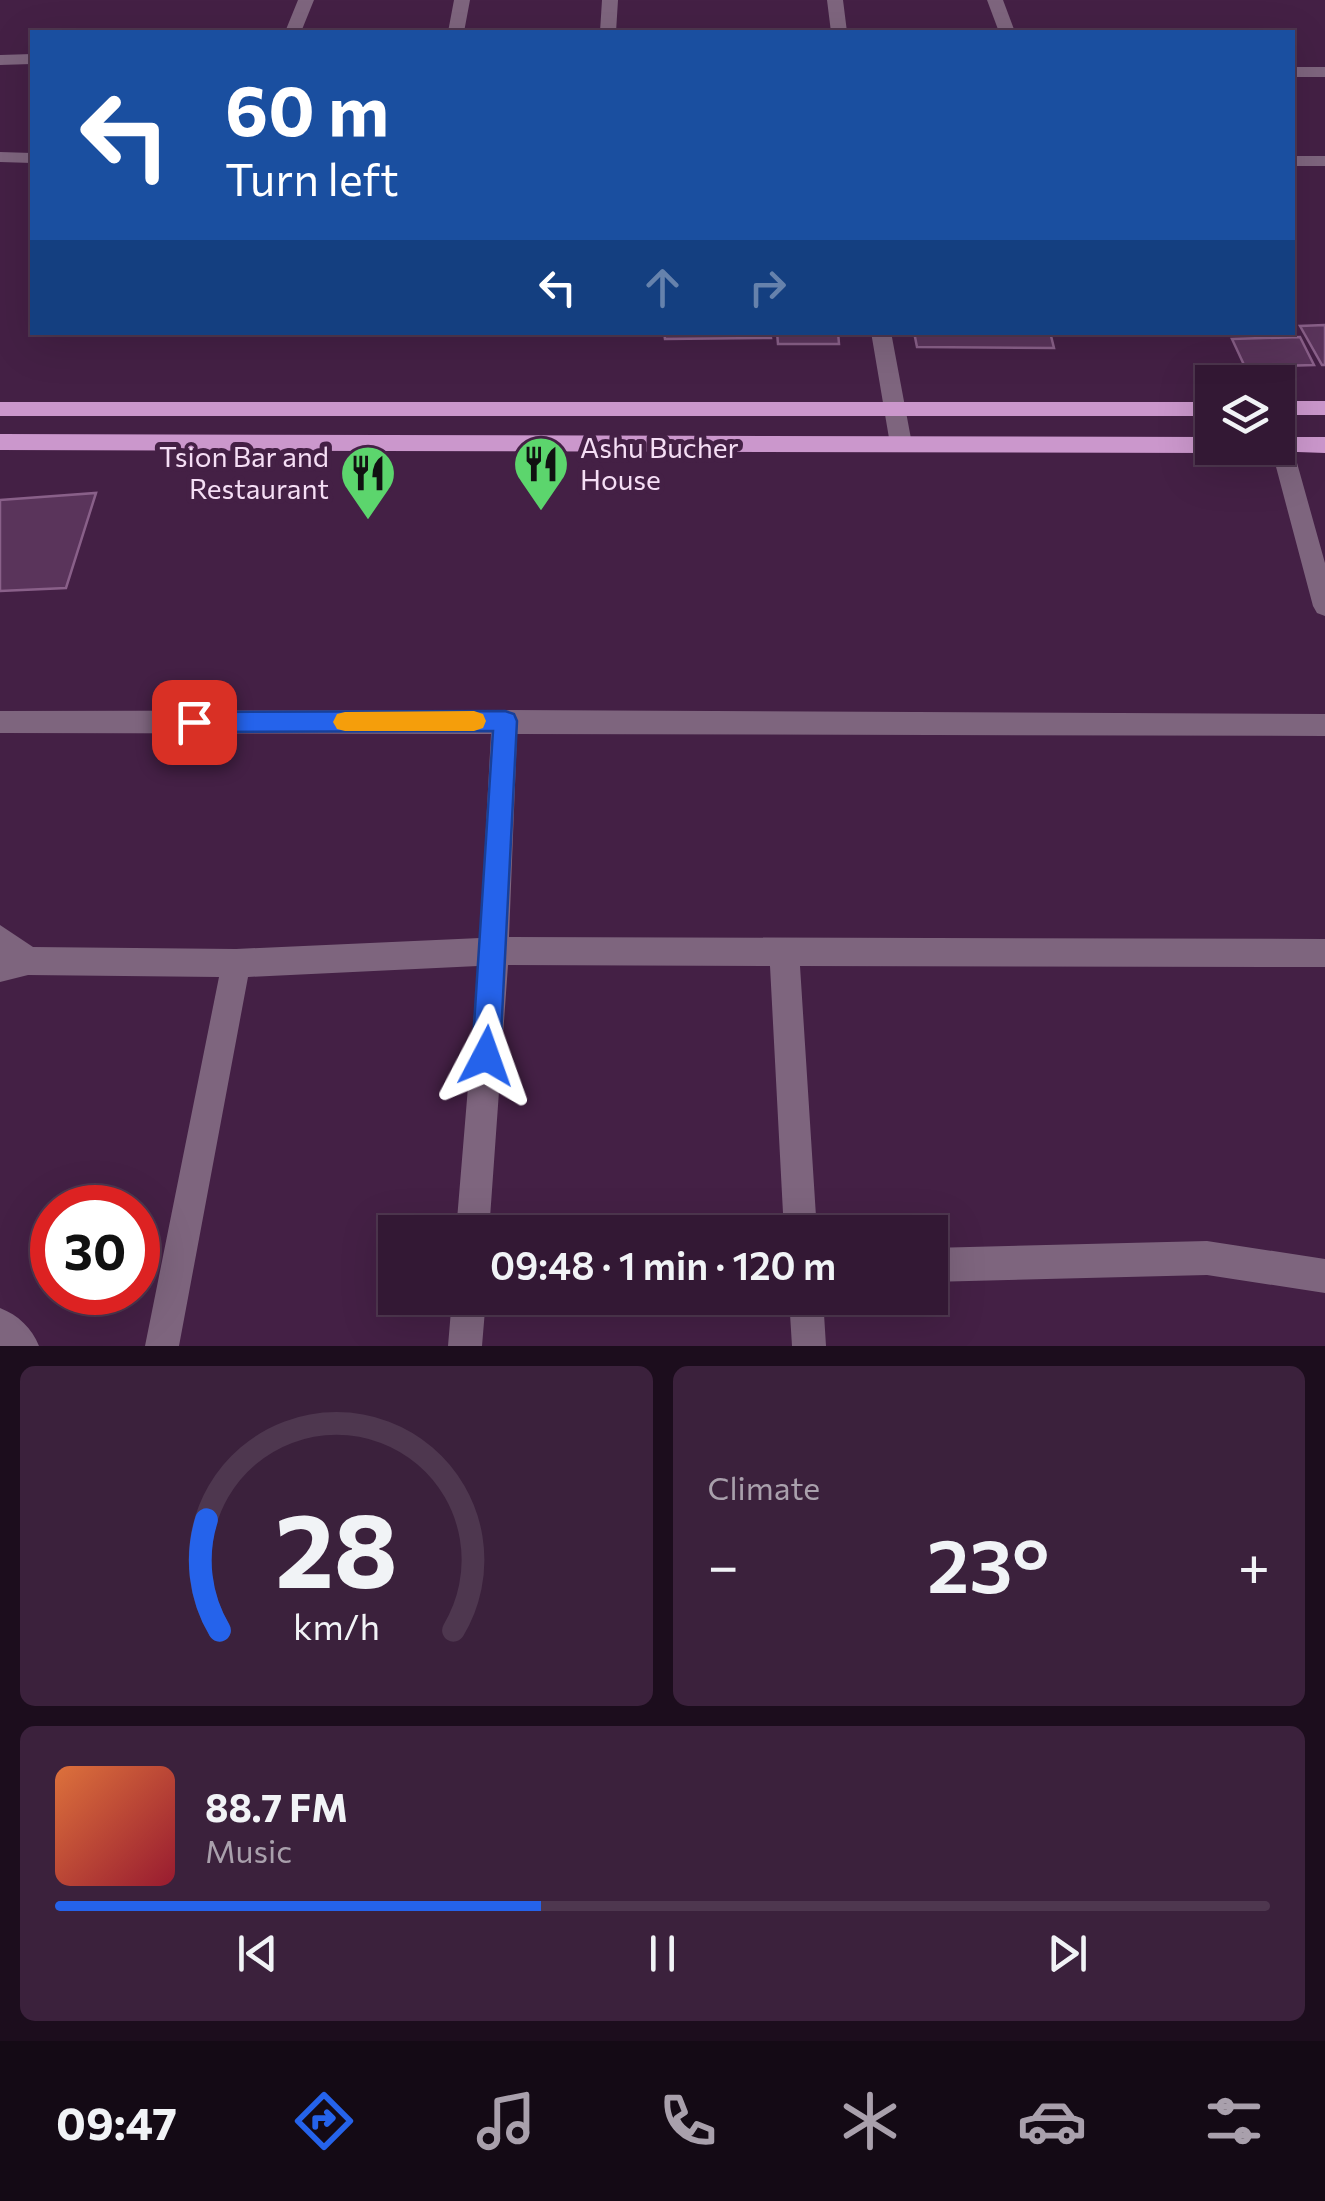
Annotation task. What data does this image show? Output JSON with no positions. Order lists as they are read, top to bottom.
{
  "places": {
    "restaurant": ["Ashu Bucher House", "Tsion Bar and Restaurant"]
  },
  "page": {
    "turn": ["60 m", "Turn left"],
    "limit": "30",
    "trip": "09:48 · 1 min · 120 m",
    "tile": "Climate",
    "heat": ["−", "23°", "+"],
    "song": ["88.7 FM", "Music"],
    "tabs": "09:47",
    "gauge": ["28", "km/h"]
  }
}
